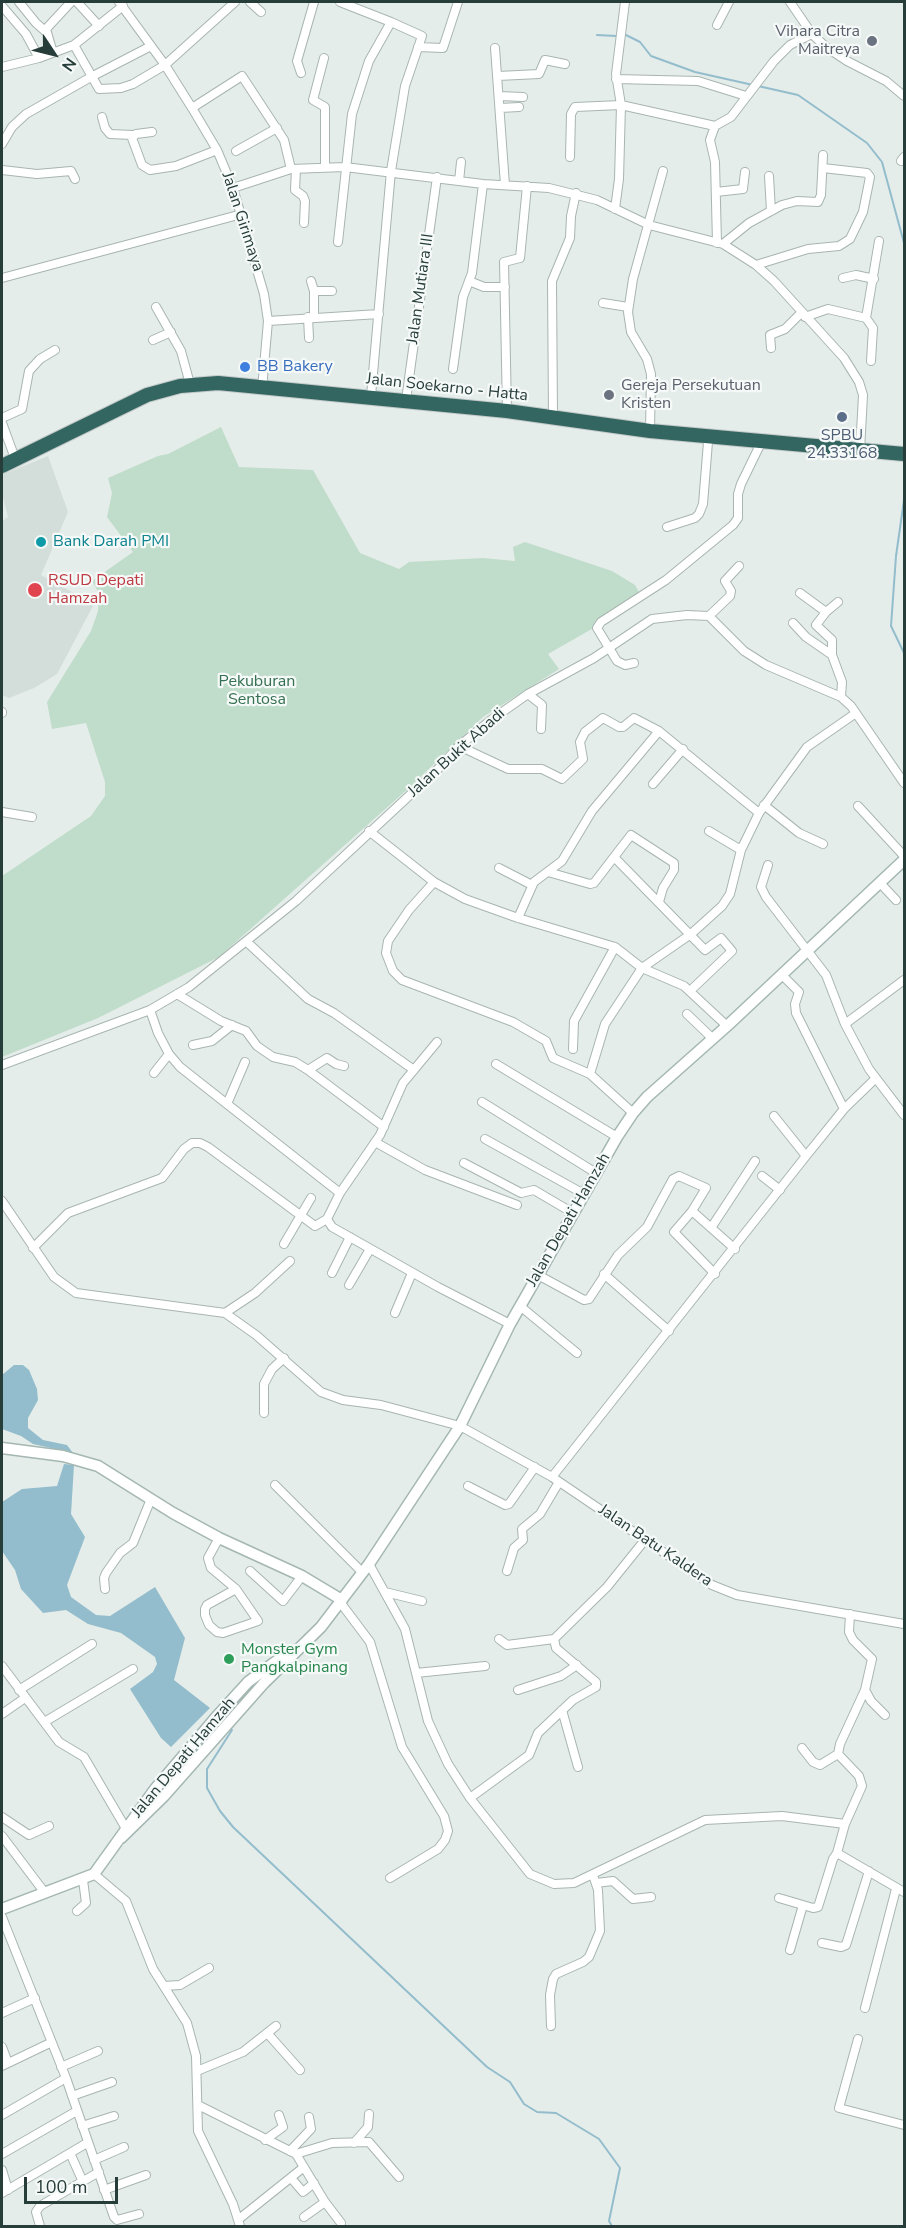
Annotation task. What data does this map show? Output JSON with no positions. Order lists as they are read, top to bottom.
{
  "streets": {
    "highway": ["Jalan Soekarno - Hatta"],
    "main road": ["Jalan Depati Hamzah"],
    "street": [
      "Jalan Girimaya",
      "Jalan Mutiara III",
      "Jalan Bukit Abadi",
      "Jalan Batu Kaldera"
    ]
  },
  "crossings": [
    ["Jalan Girimaya", "Jalan Soekarno - Hatta"],
    ["Jalan Mutiara III", "Jalan Soekarno - Hatta"],
    ["Jalan Depati Hamzah", "Jalan Batu Kaldera"]
  ],
  "parks": ["Pekuburan Sentosa"],
  "places": [
    "Vihara Citra Maitreya",
    "BB Bakery",
    "Gereja Persekutuan Kristen",
    "SPBU 24.33168",
    "Bank Darah PMI",
    "RSUD Depati Hamzah",
    "Monster Gym Pangkalpinang"
  ],
  "scale_bar": "100 m",
  "north": "bottom right"
}
